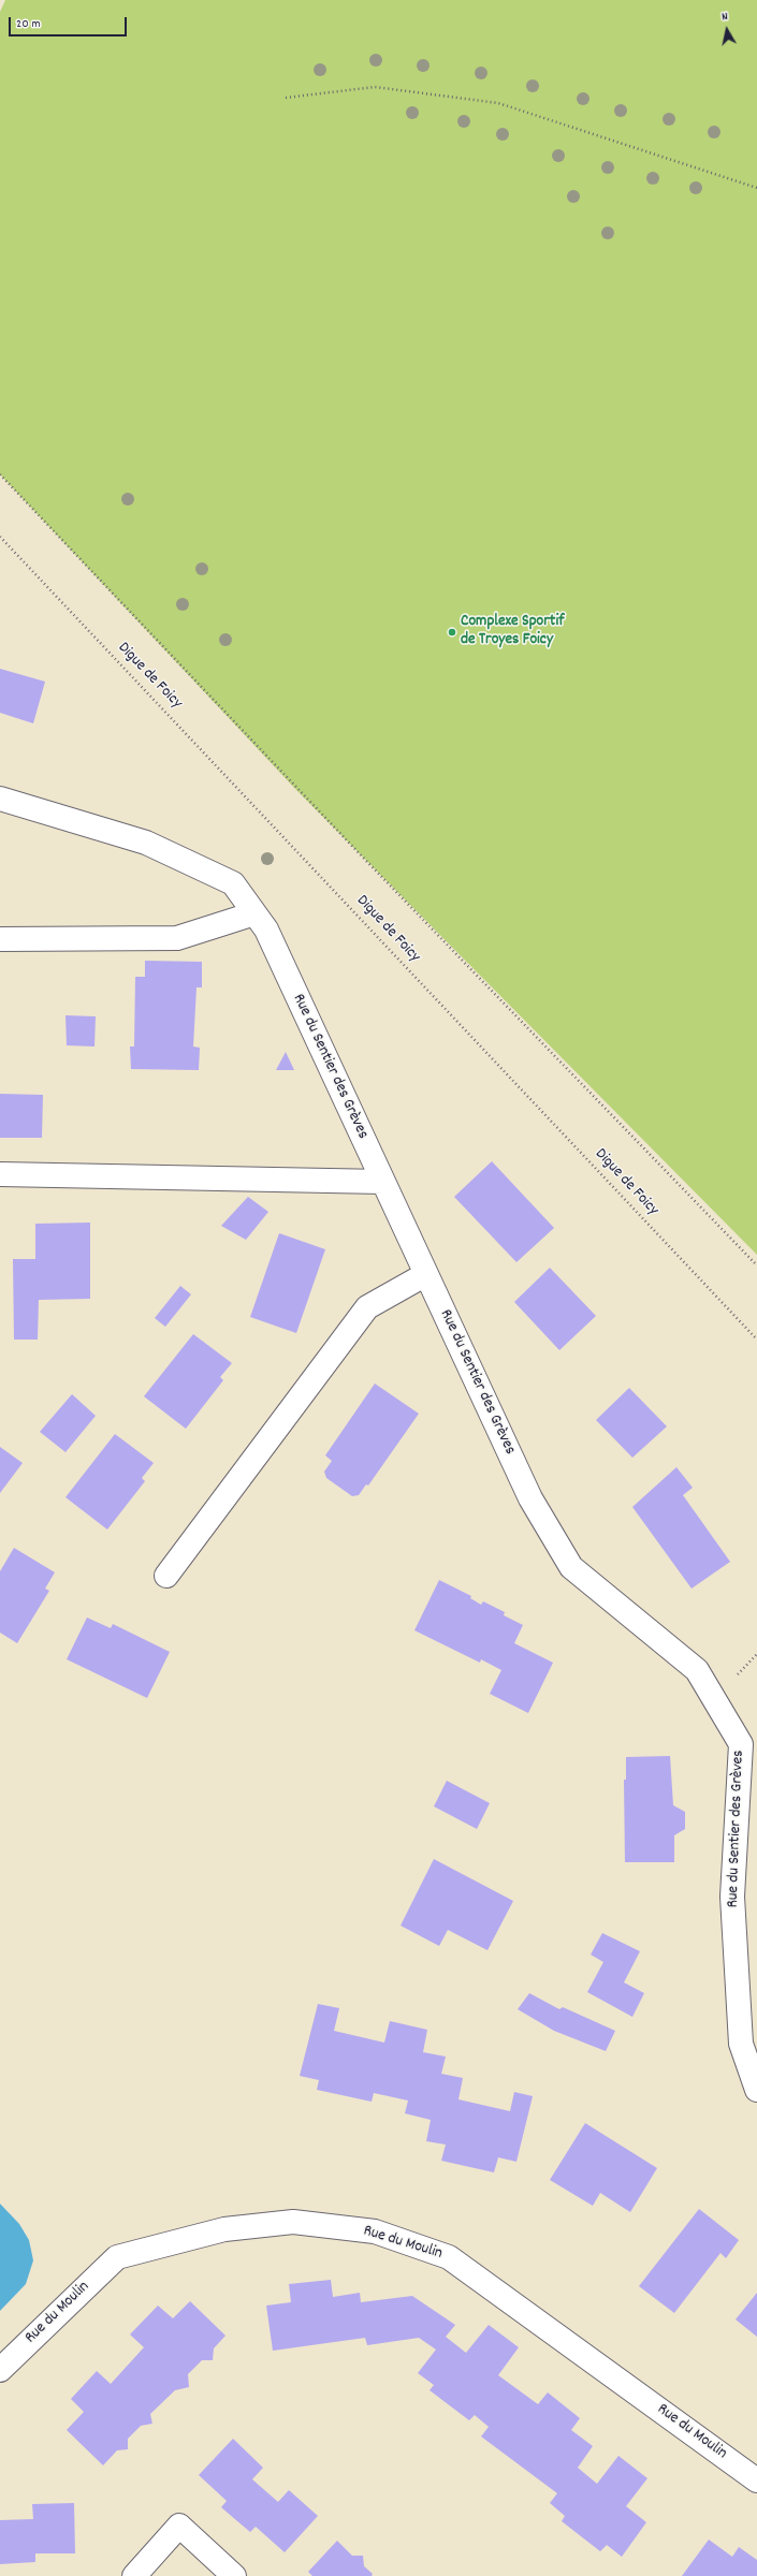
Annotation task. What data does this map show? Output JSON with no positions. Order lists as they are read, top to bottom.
{
  "streets": {
    "street": ["Rue du Sentier des Grèves", "Rue du Moulin"],
    "path": ["Digue de Foicy"]
  },
  "places": ["Complexe Sportif de Troyes Foicy"],
  "scale_bar": "20 m",
  "north": "top"
}
